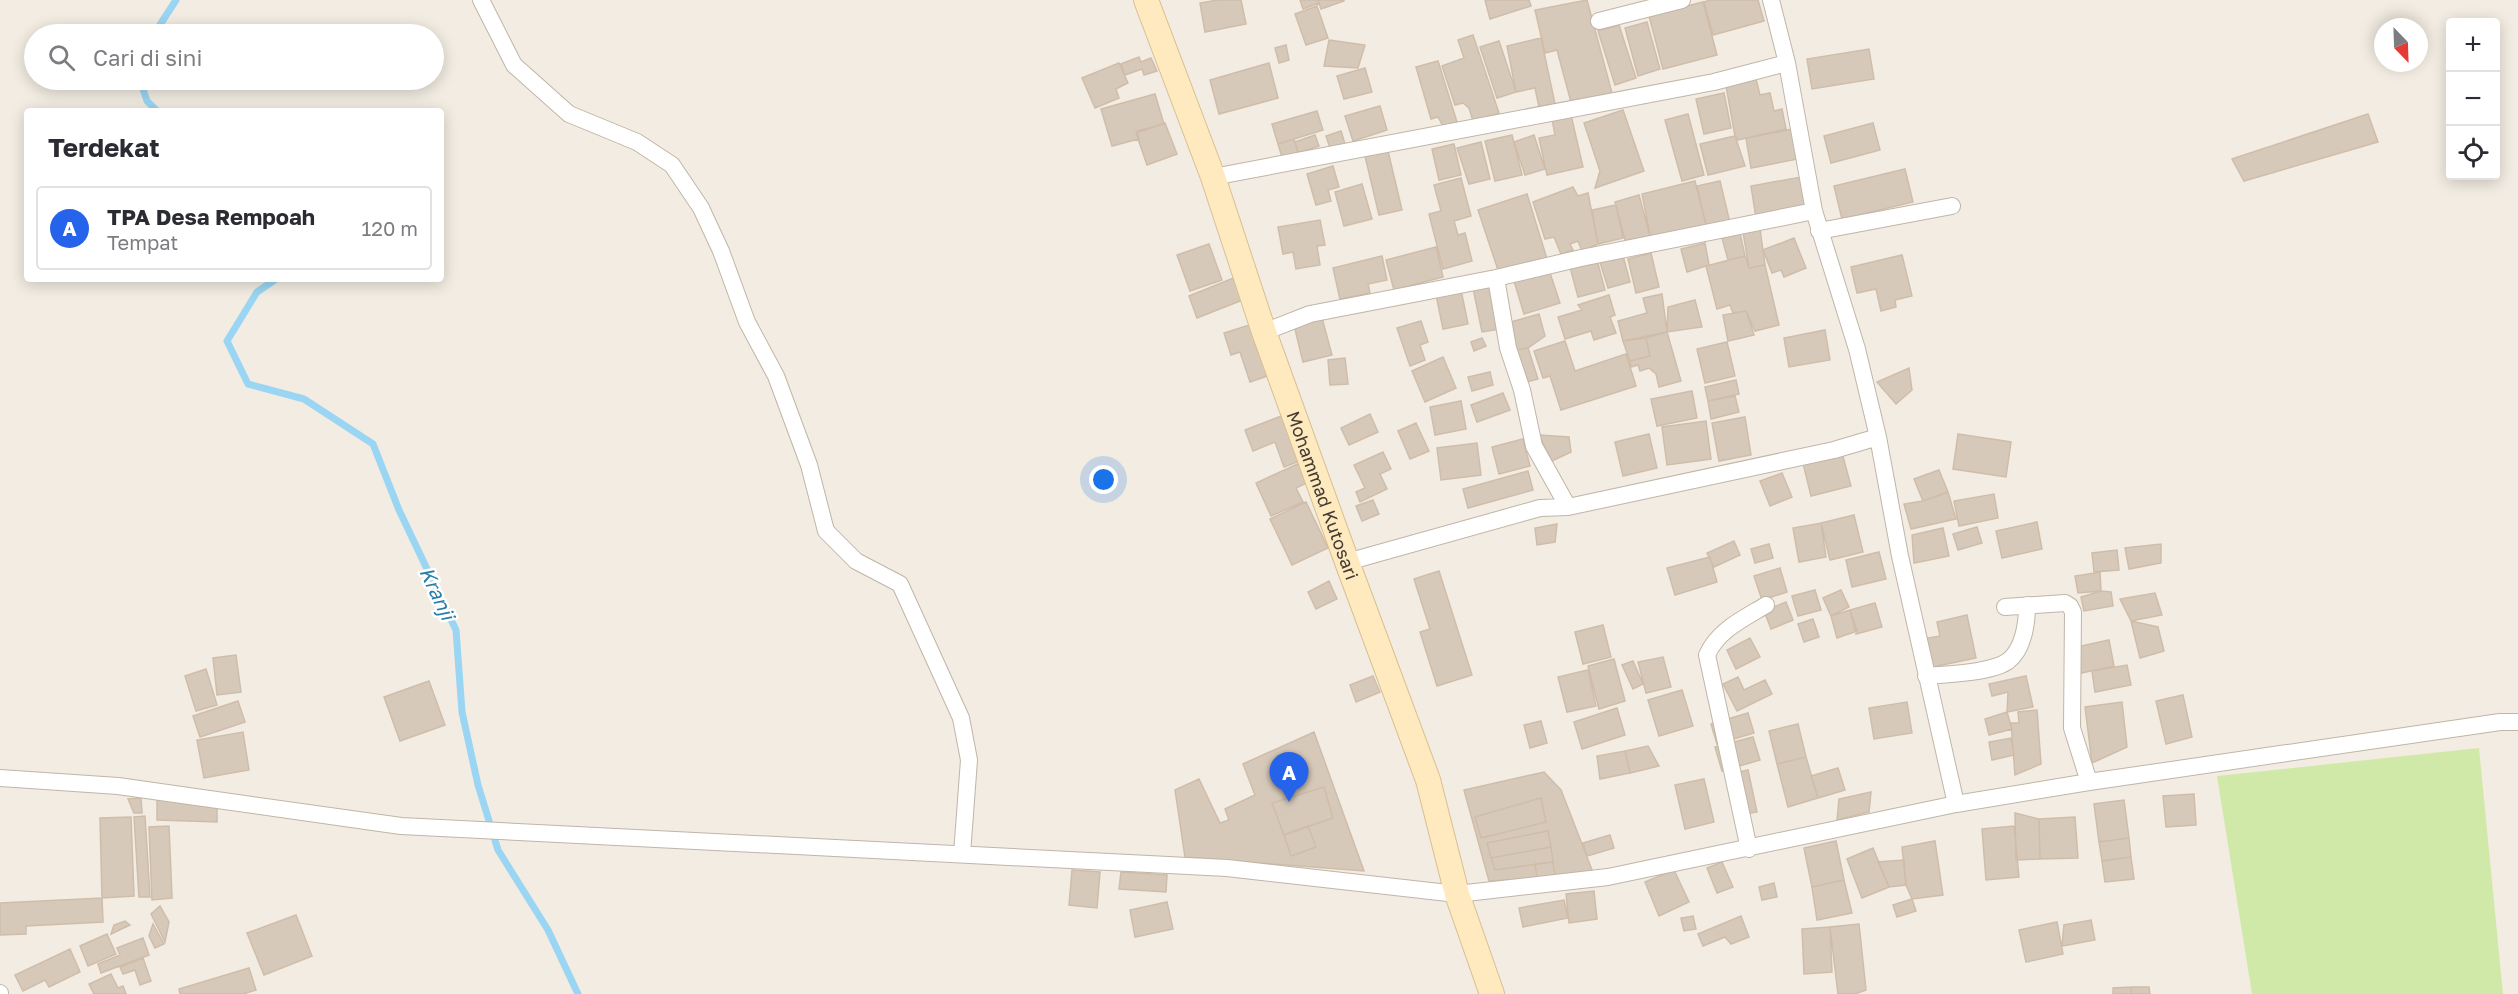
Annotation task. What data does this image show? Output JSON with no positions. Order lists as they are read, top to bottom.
{
  "streets": {
    "street": ["Mohammad Kutosari"]
  },
  "water": ["Kranji"],
  "north": "bottom right",
  "page": {
    "map_buttons": ["+", "−"],
    "search": "Cari di sini",
    "heading": "Terdekat",
    "list": [
      {
        "mark": "A",
        "name": "TPA Desa Rempoah",
        "note": "Tempat",
        "value": "120 m"
      }
    ],
    "pins": "A"
  }
}
